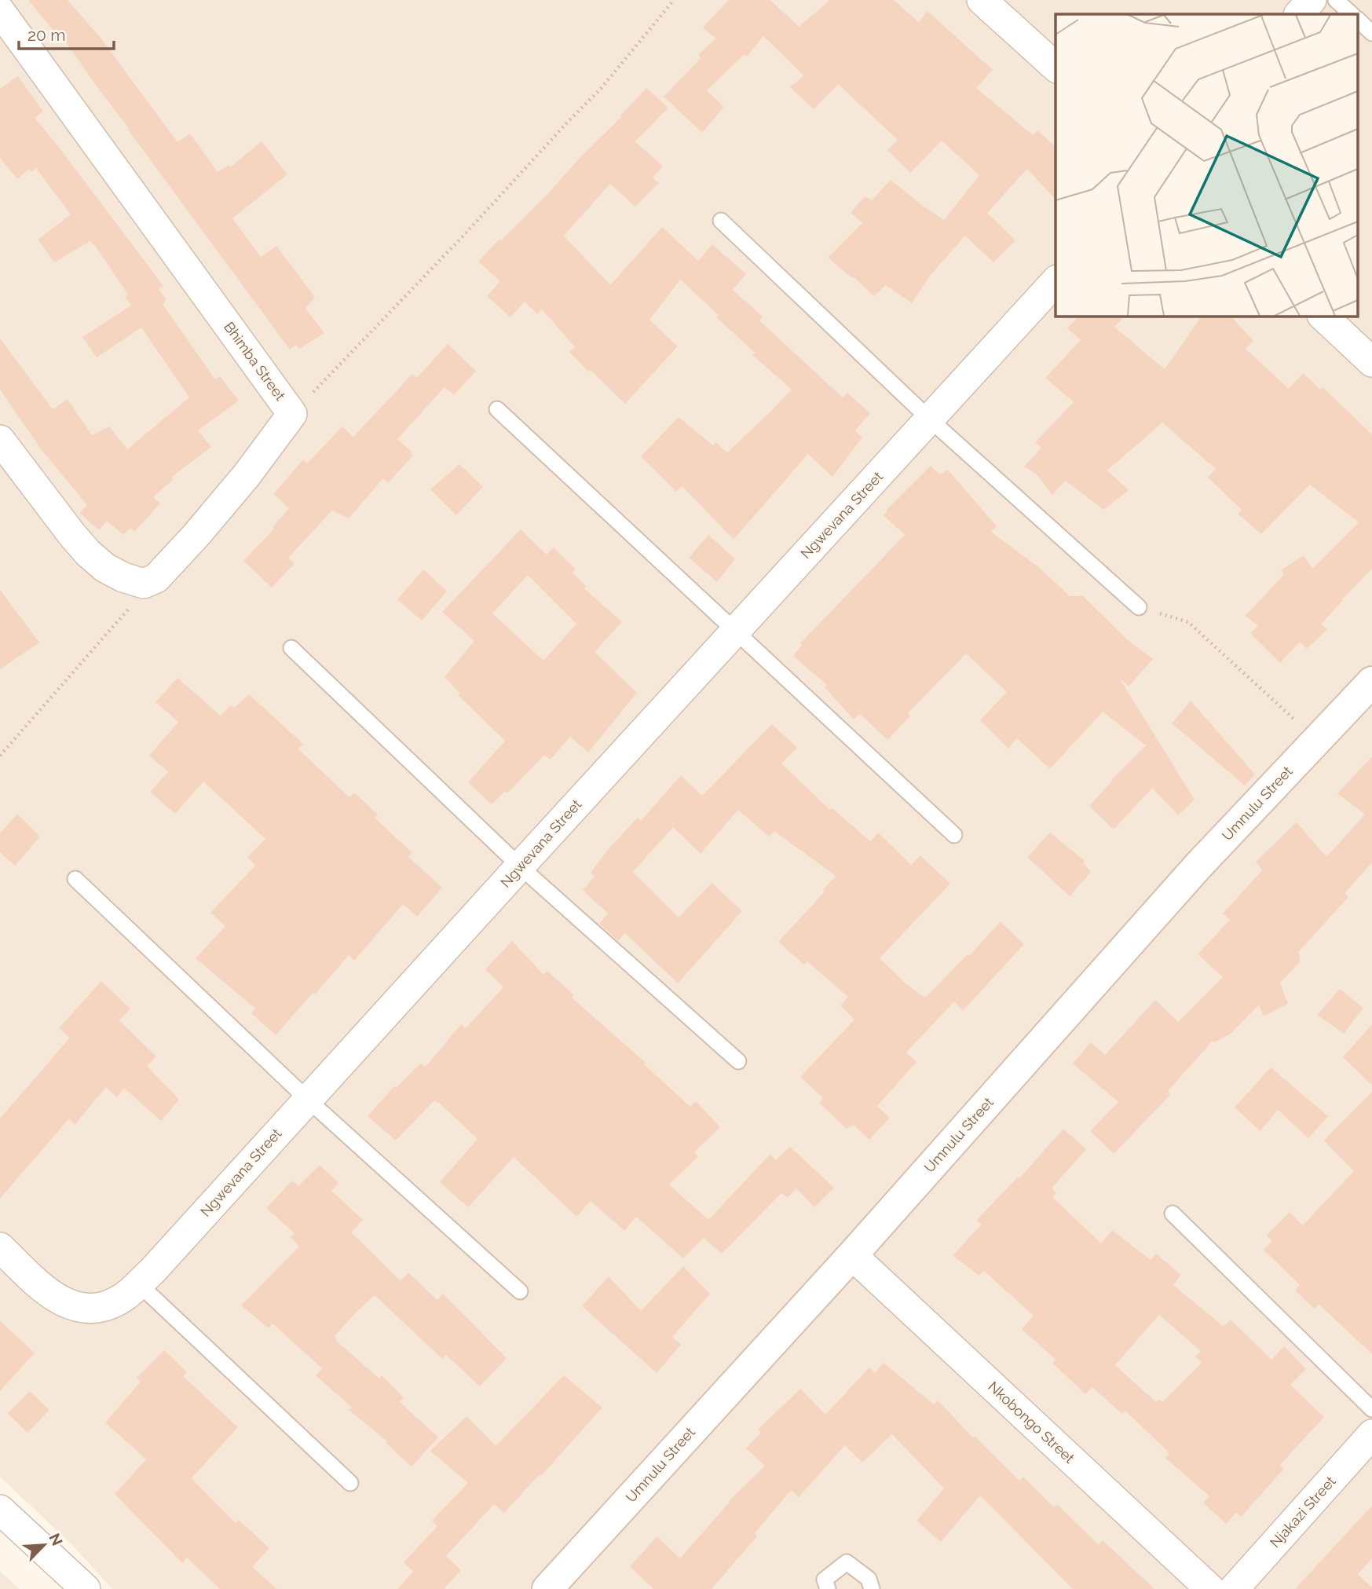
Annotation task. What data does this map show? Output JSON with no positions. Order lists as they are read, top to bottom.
{
  "streets": {
    "street": [
      "Bhimba Street",
      "Ngwevana Street",
      "Umnulu Street",
      "Nkobongo Street",
      "Njakazi Street"
    ]
  },
  "crossings": [
    ["Umnulu Street", "Nkobongo Street"]
  ],
  "scale_bar": "20 m",
  "north": "top right"
}
